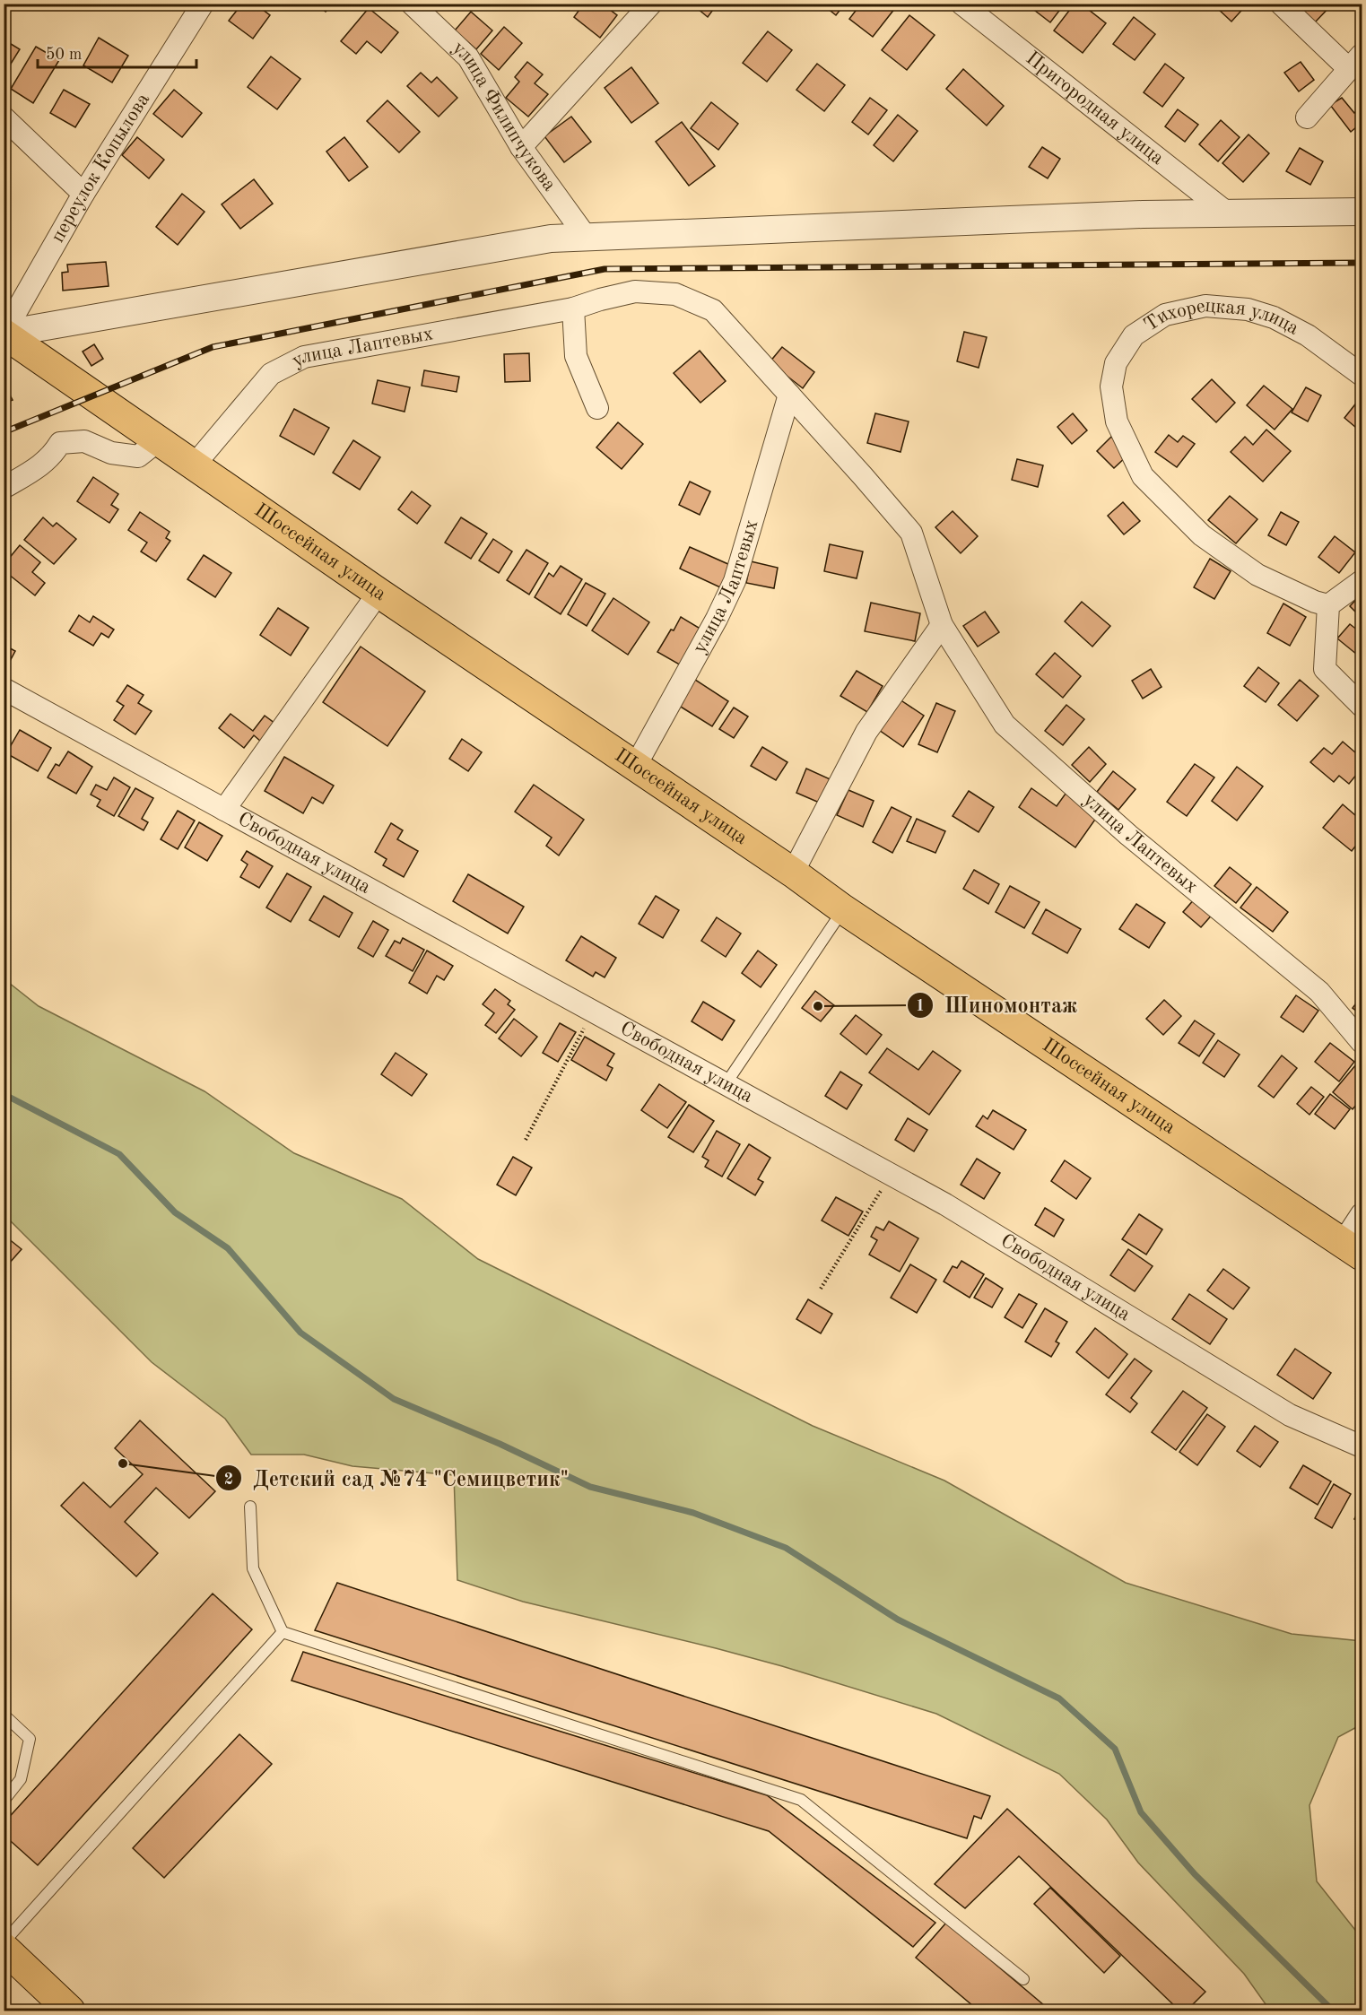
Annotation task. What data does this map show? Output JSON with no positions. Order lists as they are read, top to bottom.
{
  "streets": {
    "main road": ["Шоссейная улица"],
    "street": [
      "Пригородная улица",
      "улица Филипчукова",
      "переулок Копылова",
      "Тихорецкая улица",
      "улица Лаптевых",
      "Свободная улица"
    ]
  },
  "crossings": [
    ["переулок Копылова", "Шоссейная улица"],
    ["улица Лаптевых", "Шоссейная улица"]
  ],
  "places": ["Шиномонтаж", "Детский сад №74 \"Семицветик\""],
  "scale_bar": "50 m"
}
